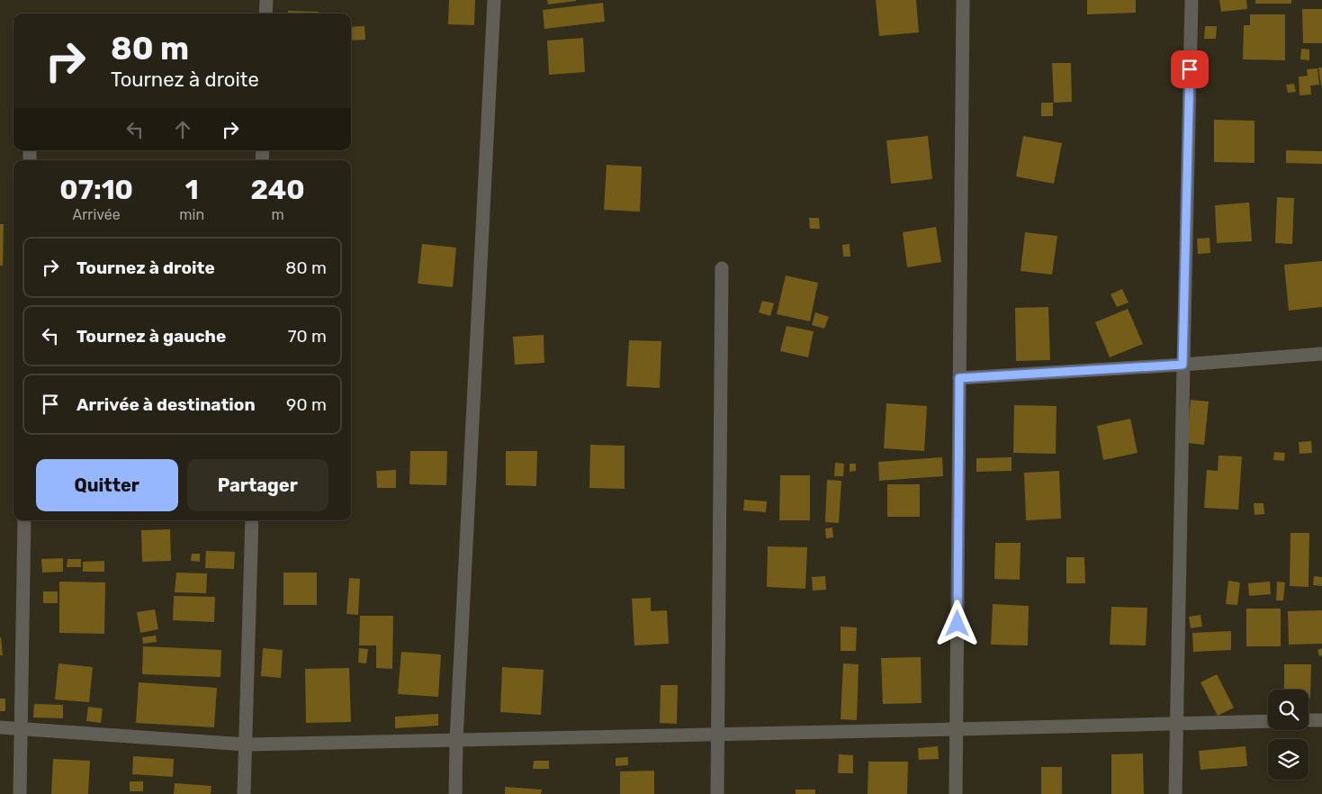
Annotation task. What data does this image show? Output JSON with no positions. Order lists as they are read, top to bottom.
{
  "page": {
    "turn": ["80 m", "Tournez à droite"],
    "eta": [
      "07:10",
      "Arrivée",
      "1",
      "min",
      "240",
      "m"
    ],
    "list": [
      {
        "name": "Tournez à droite",
        "value": "80 m"
      },
      {
        "name": "Tournez à gauche",
        "value": "70 m"
      },
      {
        "name": "Arrivée à destination",
        "value": "90 m"
      }
    ],
    "buttons": ["Quitter", "Partager"]
  }
}
